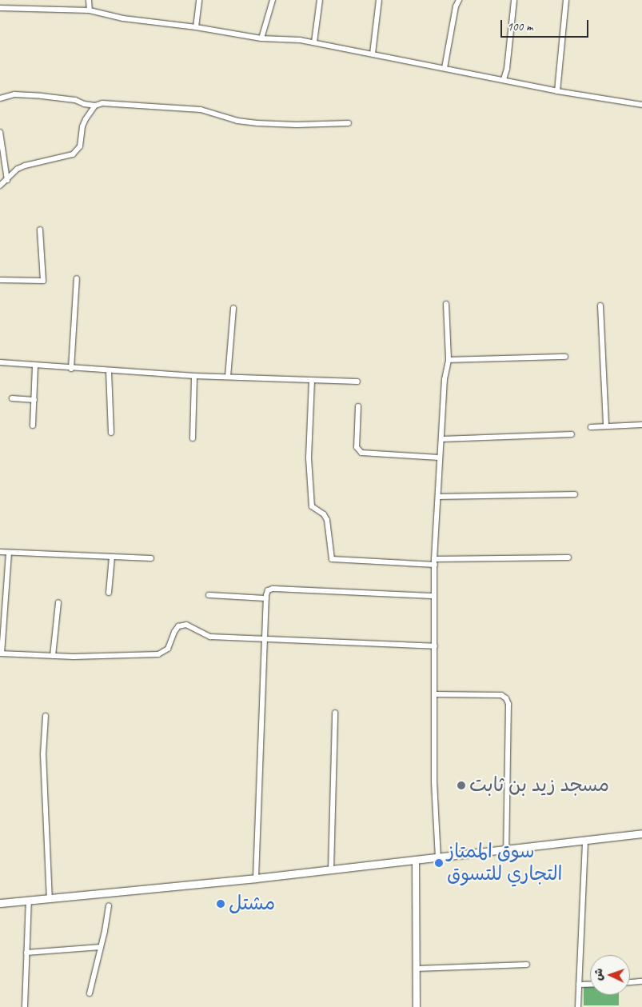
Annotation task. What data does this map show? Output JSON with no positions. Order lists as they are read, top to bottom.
{
  "places": ["مسجد زيد بن ثابت", "سوق الممتاز التجاري للتسوق", "مشتل"],
  "scale_bar": "100 m",
  "north": "left"
}
